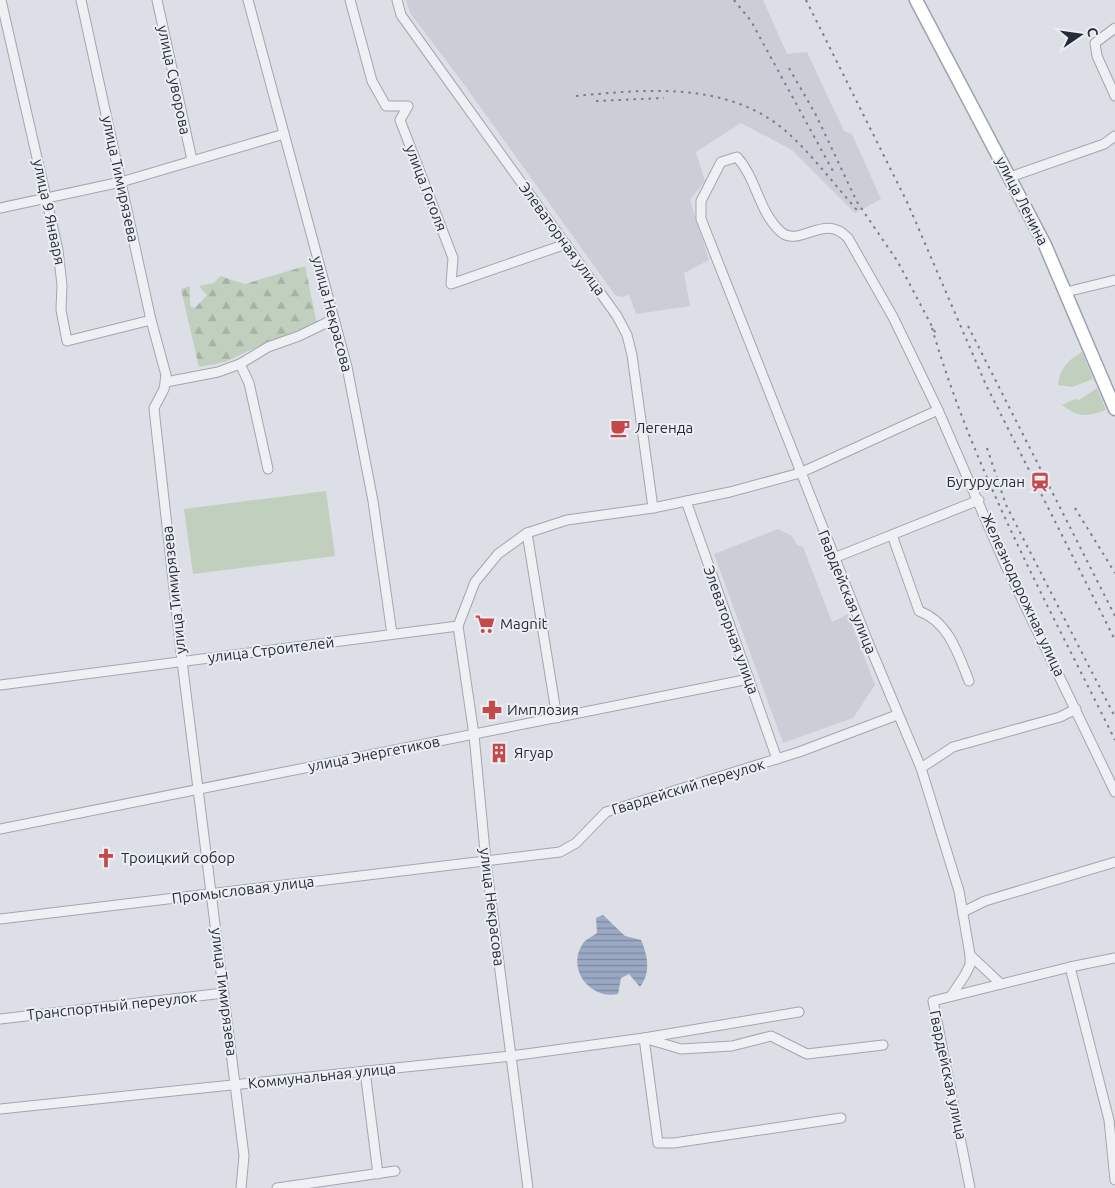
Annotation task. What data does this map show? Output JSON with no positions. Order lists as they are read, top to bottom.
{
  "streets": {
    "main road": ["улица Ленина"],
    "street": [
      "улица Суворова",
      "улица Тимирязева",
      "улица Гоголя",
      "улица 9 Января",
      "Элеваторная улица",
      "улица Некрасова",
      "Гвардейская улица",
      "Железнодорожная улица",
      "улица Строителей",
      "улица Энергетиков",
      "Гвардейский переулок",
      "Промысловая улица",
      "Транспортный переулок",
      "Коммунальная улица"
    ]
  },
  "crossings": [
    ["улица Тимирязева", "улица 9 Января"],
    ["улица Тимирязева", "улица Строителей"],
    ["улица Тимирязева", "улица Энергетиков"],
    ["улица Тимирязева", "Промысловая улица"],
    ["улица Тимирязева", "Транспортный переулок"],
    ["улица Тимирязева", "Коммунальная улица"],
    ["улица Гоголя", "Элеваторная улица"],
    ["Элеваторная улица", "улица Энергетиков"],
    ["Элеваторная улица", "Гвардейский переулок"],
    ["улица Некрасова", "улица Строителей"],
    ["улица Некрасова", "улица Энергетиков"],
    ["улица Некрасова", "Гвардейский переулок"],
    ["улица Некрасова", "Промысловая улица"],
    ["улица Некрасова", "Коммунальная улица"],
    ["Гвардейская улица", "Железнодорожная улица"],
    ["Гвардейская улица", "Гвардейский переулок"],
    ["Гвардейский переулок", "Промысловая улица"]
  ],
  "places": {
    "cafe": ["Легенда"],
    "station": ["Бугуруслан"],
    "supermarket": ["Magnit"],
    "pharmacy": ["Имплозия"],
    "building": ["Ягуар"],
    "church": ["Троицкий собор"]
  },
  "north": "right"
}
